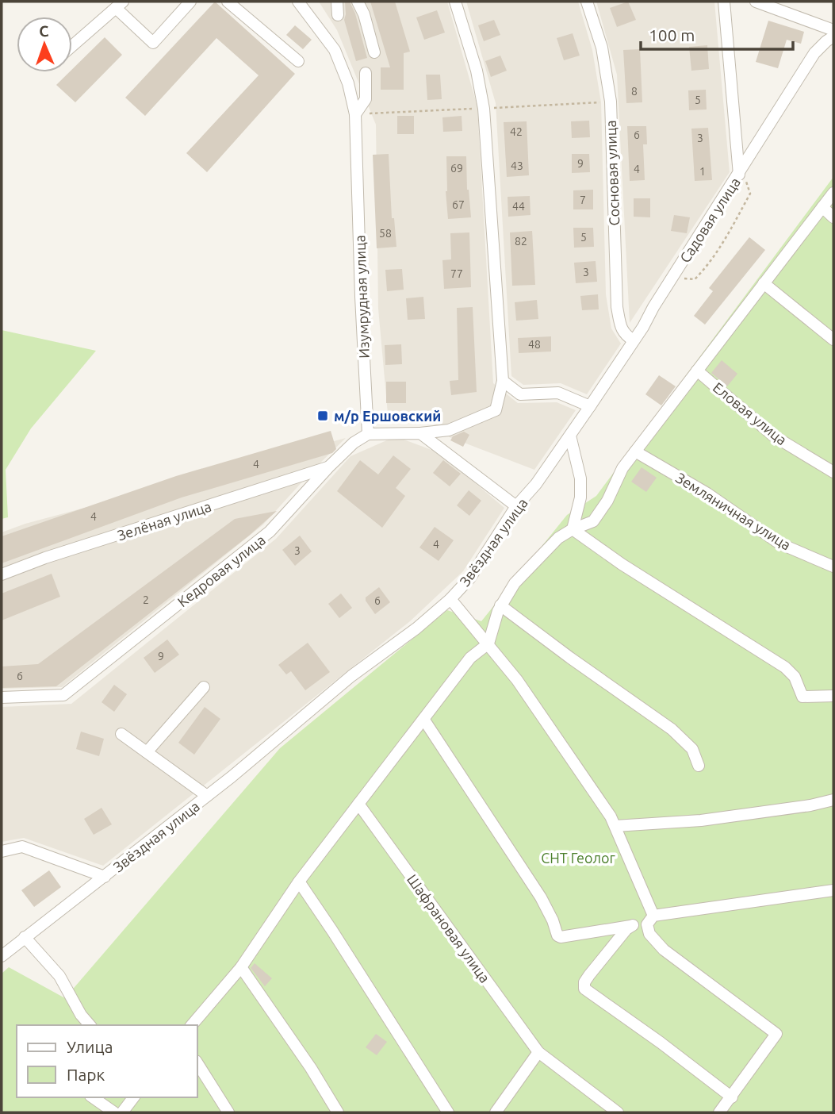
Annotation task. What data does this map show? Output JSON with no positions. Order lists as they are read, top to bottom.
{
  "streets": {
    "street": [
      "Сосновая улица",
      "Садовая улица",
      "Изумрудная улица",
      "Еловая улица",
      "Земляничная улица",
      "Зелёная улица",
      "Звёздная улица",
      "Кедровая улица",
      "Шафрановая улица"
    ]
  },
  "crossings": [
    ["Сосновая улица", "Садовая улица"],
    ["Садовая улица", "Звёздная улица"],
    ["Изумрудная улица", "Кедровая улица"],
    ["Зелёная улица", "Кедровая улица"]
  ],
  "parks": ["СНТ Геолог"],
  "places": {
    "transit": ["м/р Ершовский"]
  },
  "house_numbers": [
    "8",
    "5",
    "42",
    "6",
    "3",
    "9",
    "43",
    "69",
    "4",
    "1",
    "7",
    "67",
    "44",
    "58",
    "5",
    "82",
    "3",
    "77",
    "48",
    "4",
    "4",
    "4",
    "3",
    "2",
    "6",
    "9",
    "6"
  ],
  "legend": ["Улица", "Парк"],
  "scale_bar": "100 m",
  "north": "top"
}
